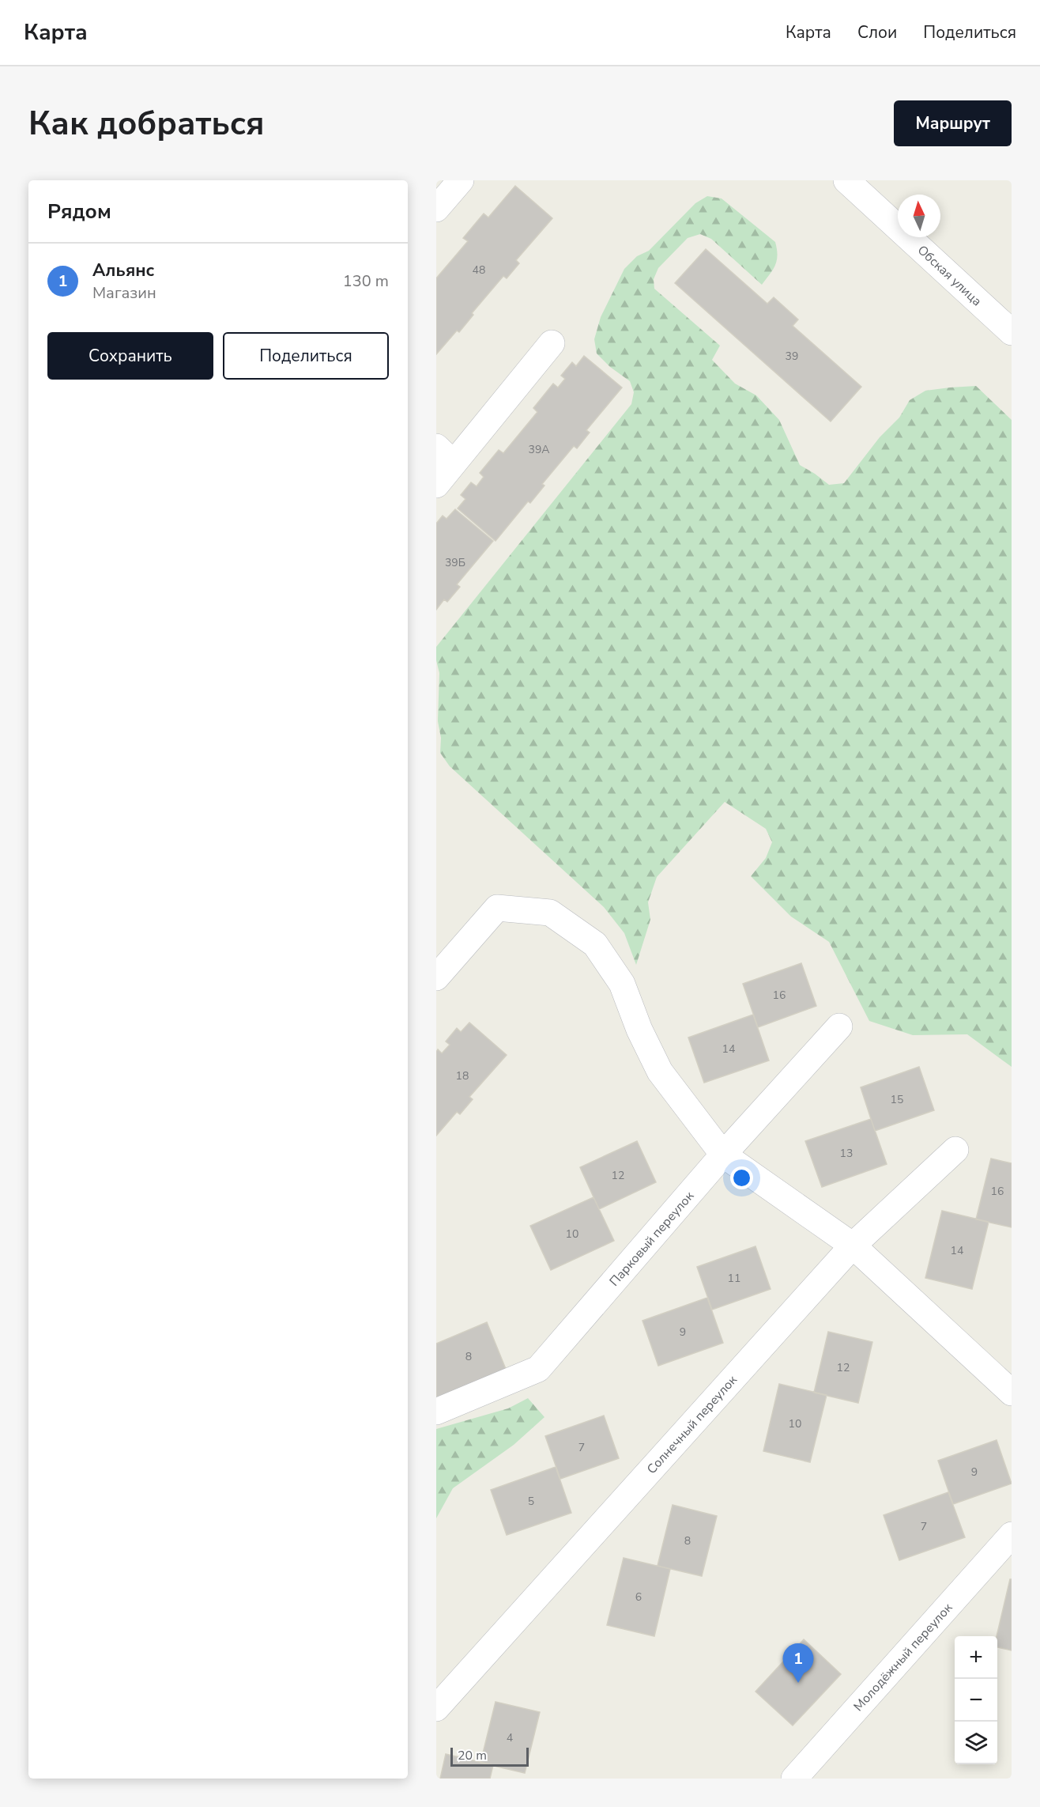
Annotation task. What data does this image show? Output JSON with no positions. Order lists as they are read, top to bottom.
{
  "streets": {
    "street": [
      "Обская улица",
      "Парковый переулок",
      "Солнечный переулок",
      "Молодёжный переулок"
    ]
  },
  "house_numbers": [
    "48",
    "39",
    "39А",
    "39Б",
    "16",
    "14",
    "18",
    "15",
    "13",
    "12",
    "16",
    "10",
    "14",
    "11",
    "9",
    "8",
    "12",
    "10",
    "7",
    "9",
    "5",
    "7",
    "8",
    "6",
    "4"
  ],
  "scale_bar": "20 m",
  "north": "top",
  "page": {
    "header": "Карта",
    "nav": ["Карта", "Слои", "Поделиться"],
    "buttons": [
      "Маршрут",
      ["Сохранить", "Поделиться"]
    ],
    "title": "Как добраться",
    "heading": "Рядом",
    "list": [
      {
        "mark": "1",
        "name": "Альянс",
        "note": "Магазин",
        "value": "130 m"
      }
    ],
    "map_buttons": ["+", "−"],
    "pins": "1",
    "scale": "20 m"
  }
}
